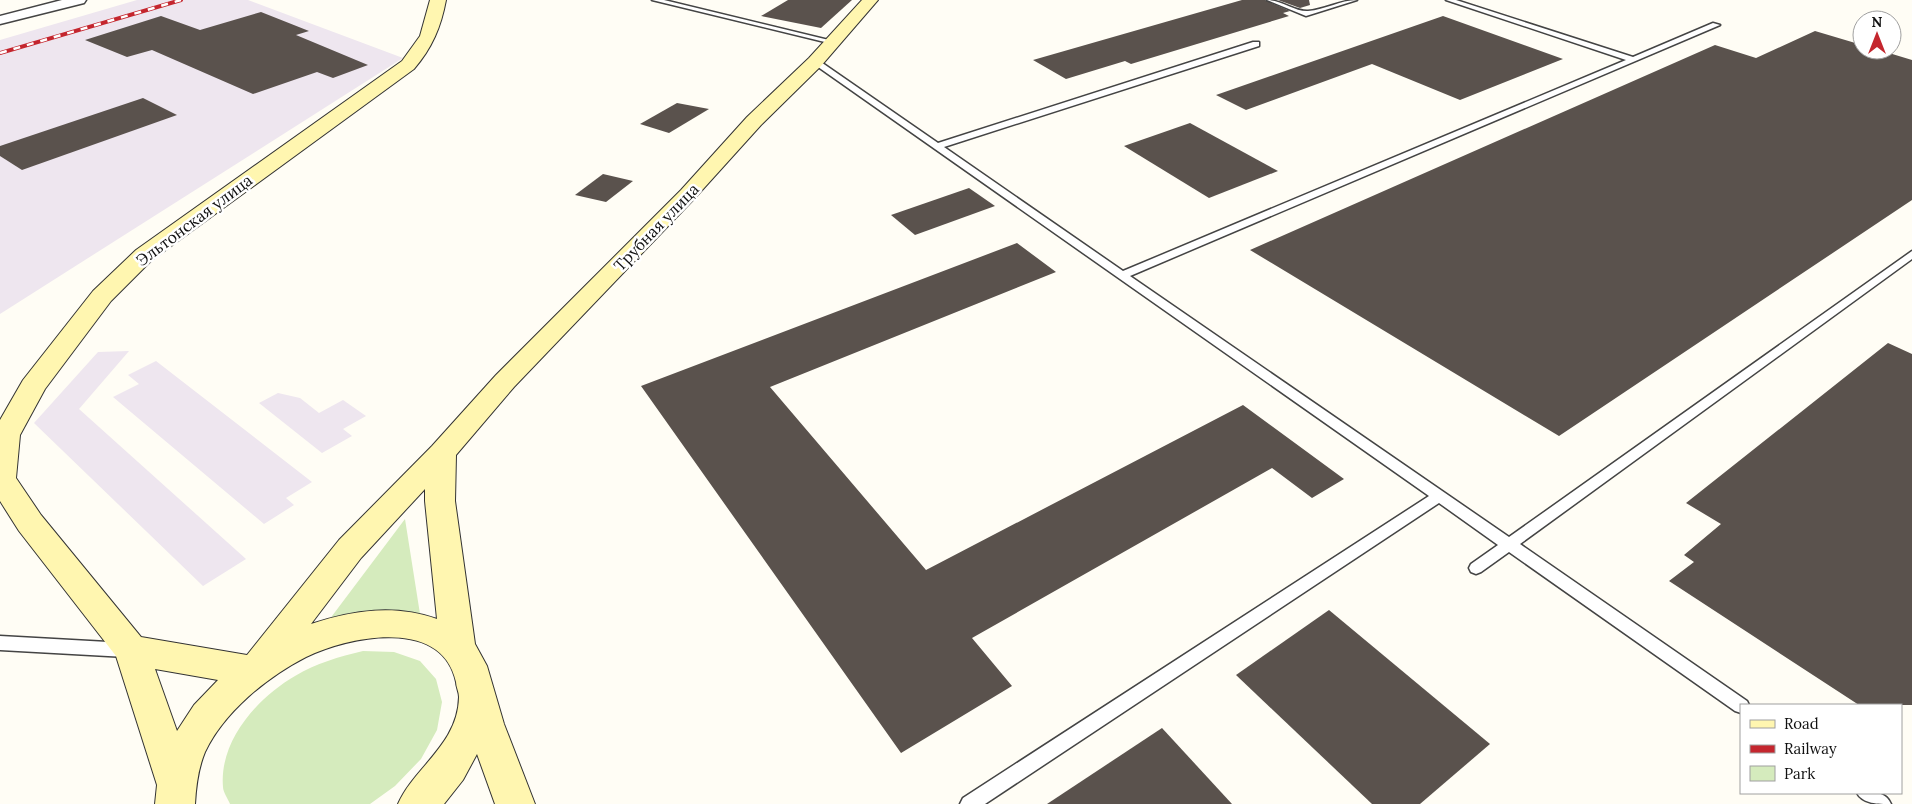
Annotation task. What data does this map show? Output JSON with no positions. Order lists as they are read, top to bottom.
{
  "streets": {
    "main road": ["Эльтонская улица", "Трубная улица"]
  },
  "legend": ["Road", "Railway", "Park"],
  "north": "top"
}
